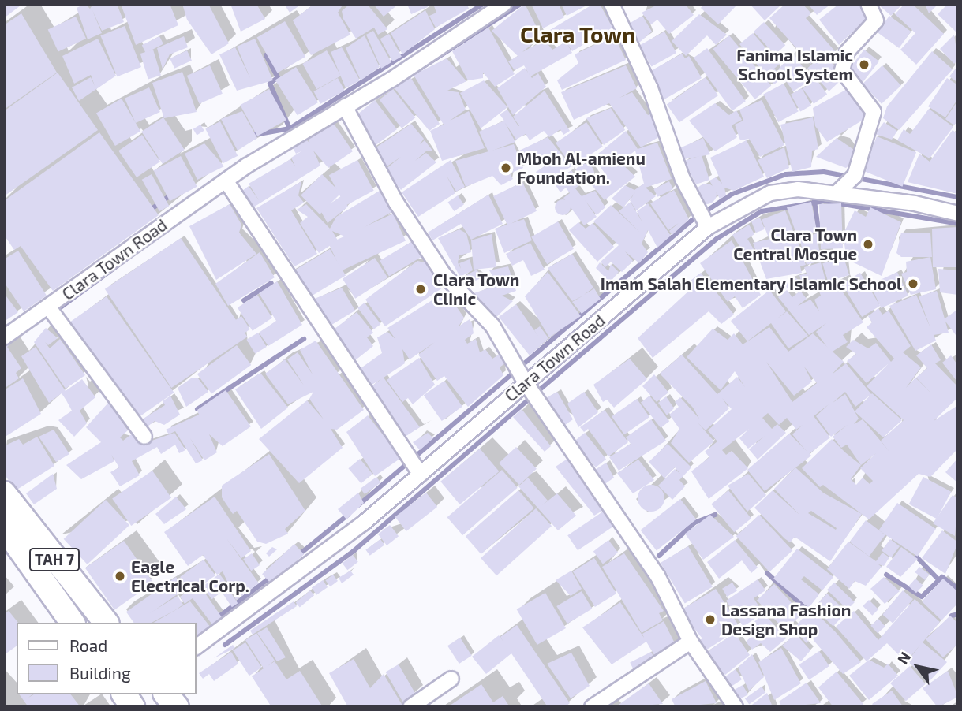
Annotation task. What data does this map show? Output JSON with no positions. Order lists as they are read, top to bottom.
{
  "streets": {
    "highway": ["TAH 7"],
    "street": ["Clara Town Road"]
  },
  "districts": ["Clara Town"],
  "places": [
    "Fanima Islamic School System",
    "Mboh Al-amienu Foundation.",
    "Clara Town Central Mosque",
    "Imam Salah Elementary Islamic School",
    "Clara Town Clinic",
    "Eagle Electrical Corp.",
    "Lassana Fashion Design Shop"
  ],
  "legend": ["Road", "Building"],
  "north": "top left"
}
